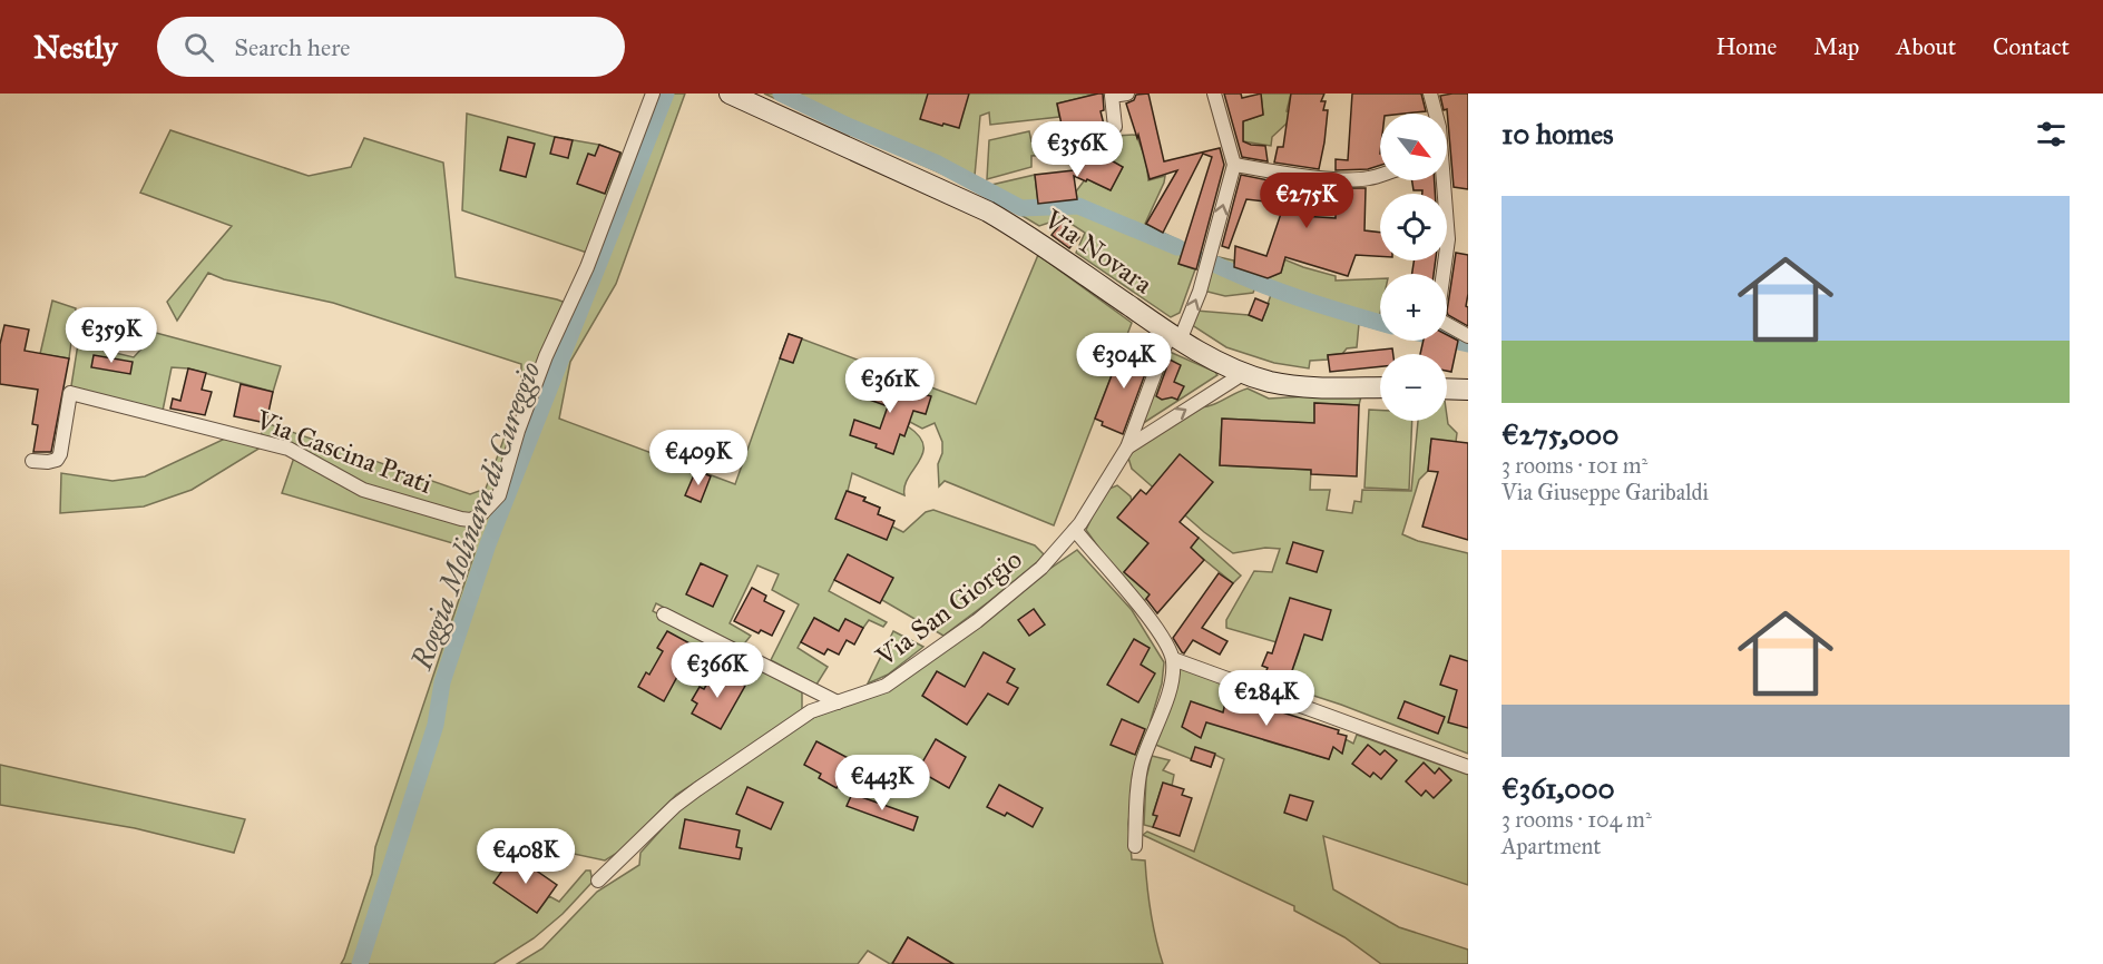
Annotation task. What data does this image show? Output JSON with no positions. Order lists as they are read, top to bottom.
{
  "streets": {
    "main road": ["Via Novara"],
    "street": ["Via Cascina Prati", "Via San Giorgio"]
  },
  "water": ["Roggia Molinara di Cureggio"],
  "north": "bottom right",
  "page": {
    "header": "Nestly",
    "search": "Search here",
    "nav": [
      "Home",
      "Map",
      "About",
      "Contact"
    ],
    "heading": "10 homes",
    "map_buttons": ["+", "−"],
    "price": [
      "€356K",
      "€275K",
      "€359K",
      "€304K",
      "€361K",
      "€409K",
      "€366K",
      "€284K",
      "€443K",
      "€408K"
    ],
    "list": [
      {
        "name": "€275,000",
        "note": "3 rooms · 101 m² · Via Giuseppe Garibaldi"
      },
      {
        "name": "€361,000",
        "note": "3 rooms · 104 m² · Apartment"
      }
    ]
  }
}
